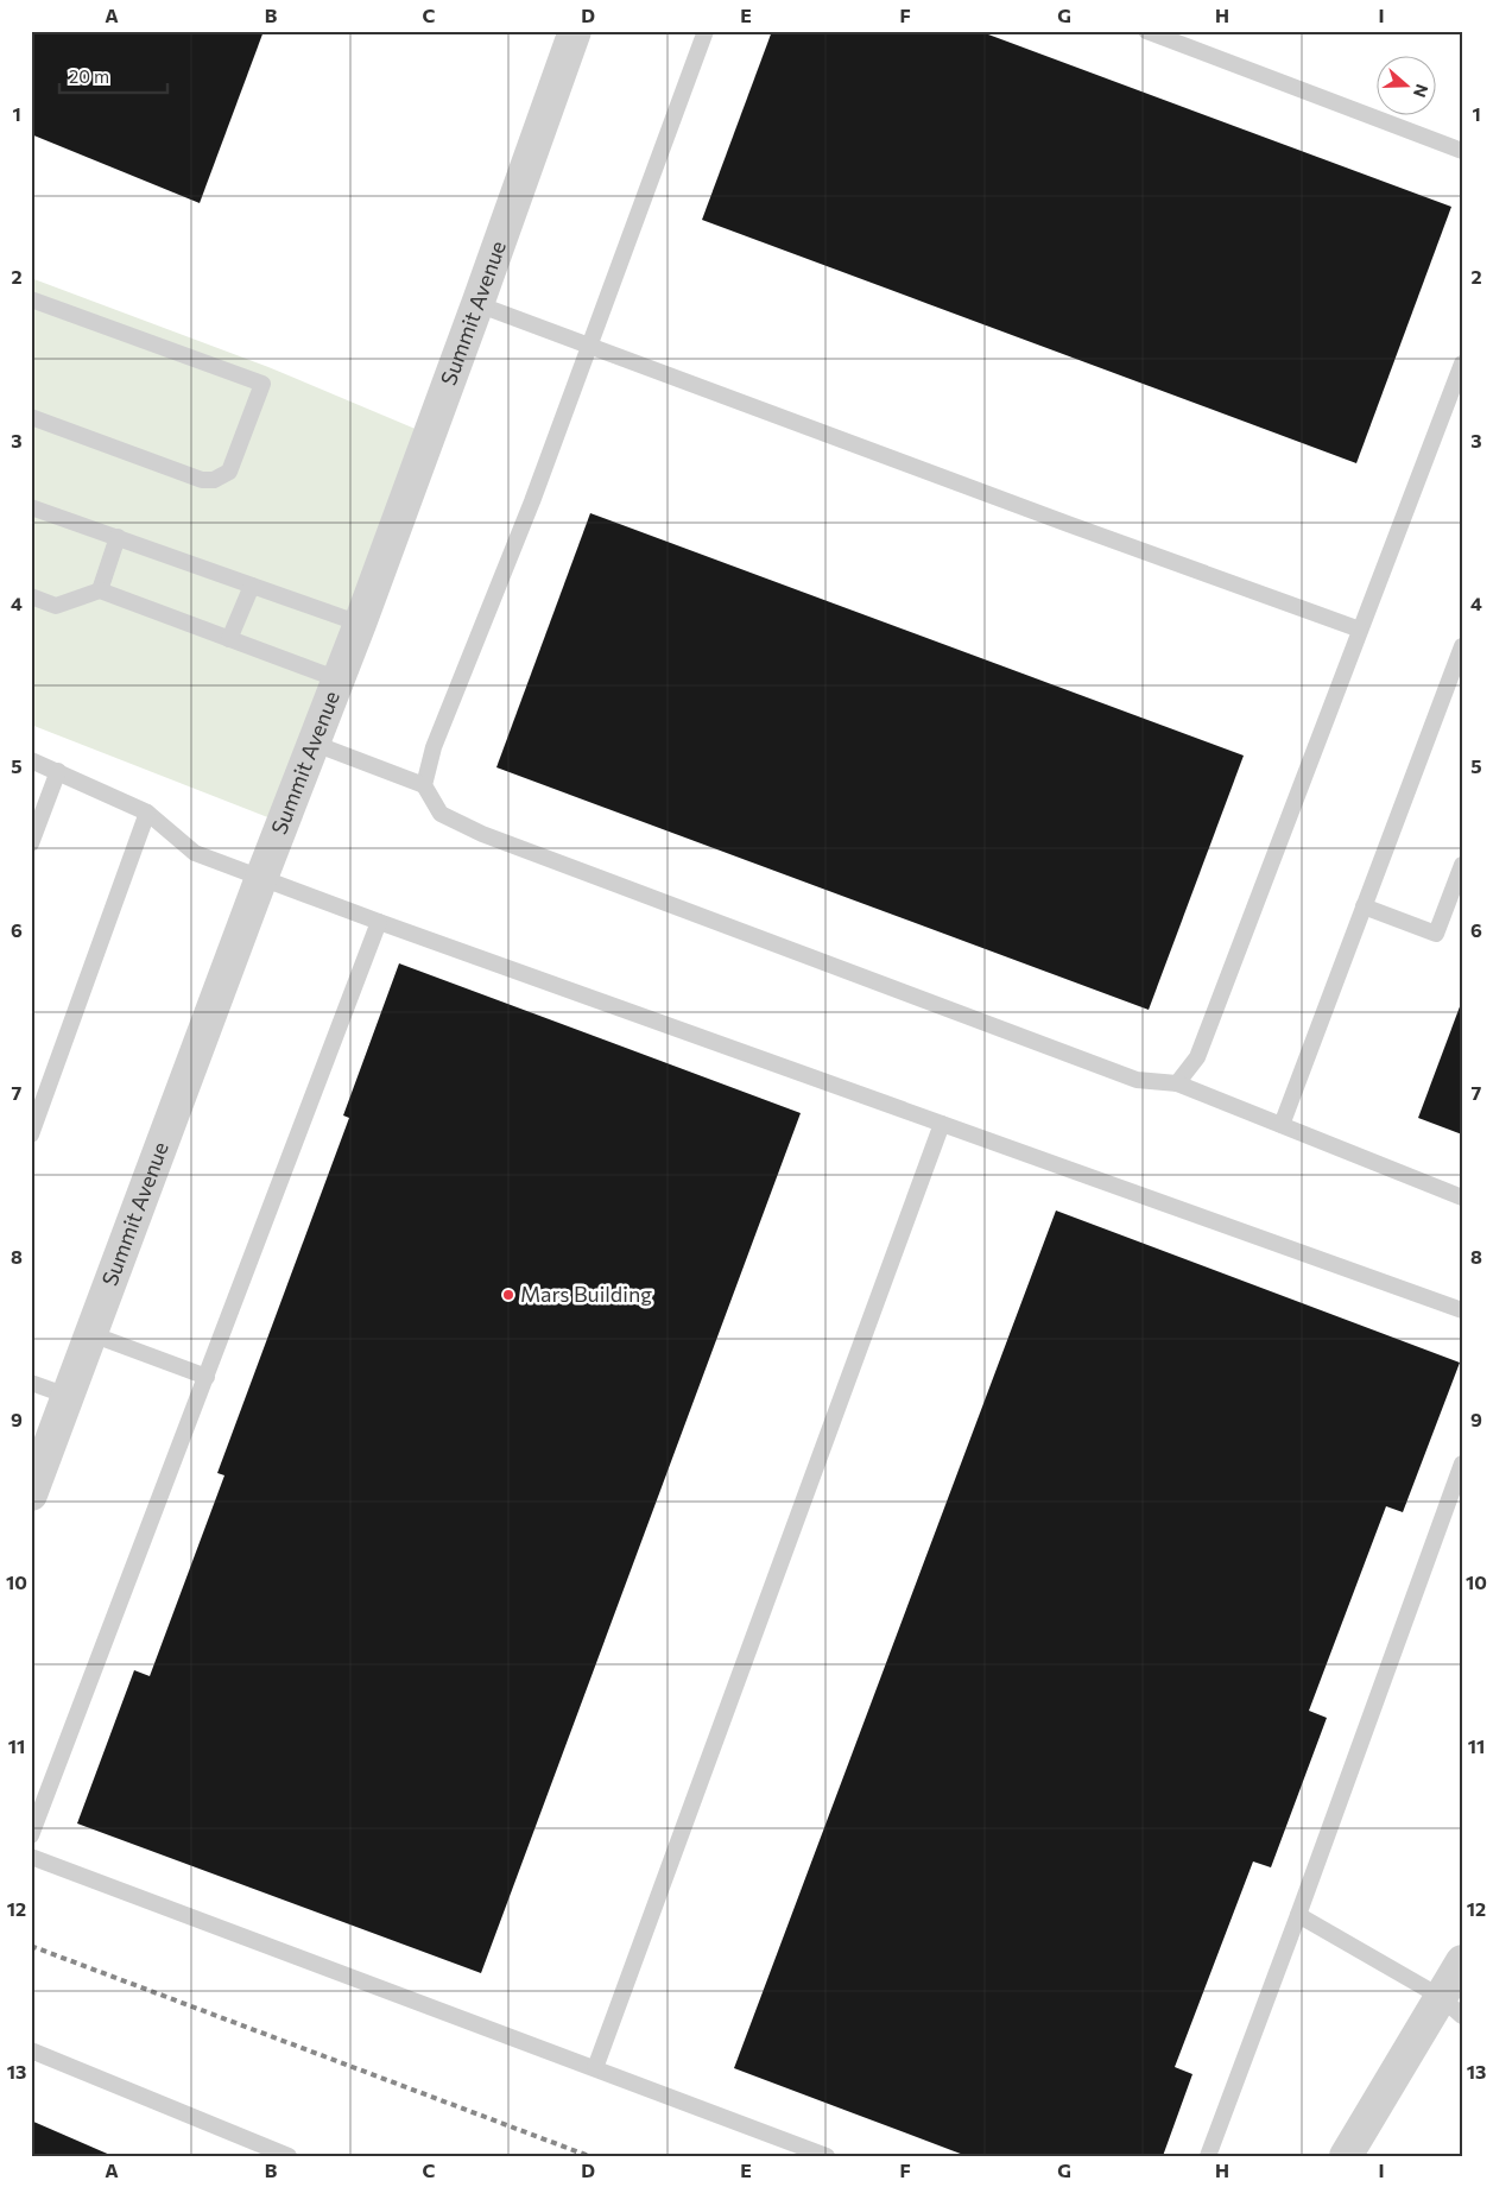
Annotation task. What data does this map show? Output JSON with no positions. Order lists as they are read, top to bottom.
{
  "streets": {
    "street": ["Summit Avenue"]
  },
  "places": ["Mars Building"],
  "scale_bar": "20 m",
  "north": "right",
  "grid": {
    "columns": [
      "A",
      "B",
      "C",
      "D",
      "E",
      "F",
      "G",
      "H",
      "I"
    ],
    "rows": [
      "1",
      "2",
      "3",
      "4",
      "5",
      "6",
      "7",
      "8",
      "9",
      "10",
      "11",
      "12",
      "13"
    ]
  }
}
